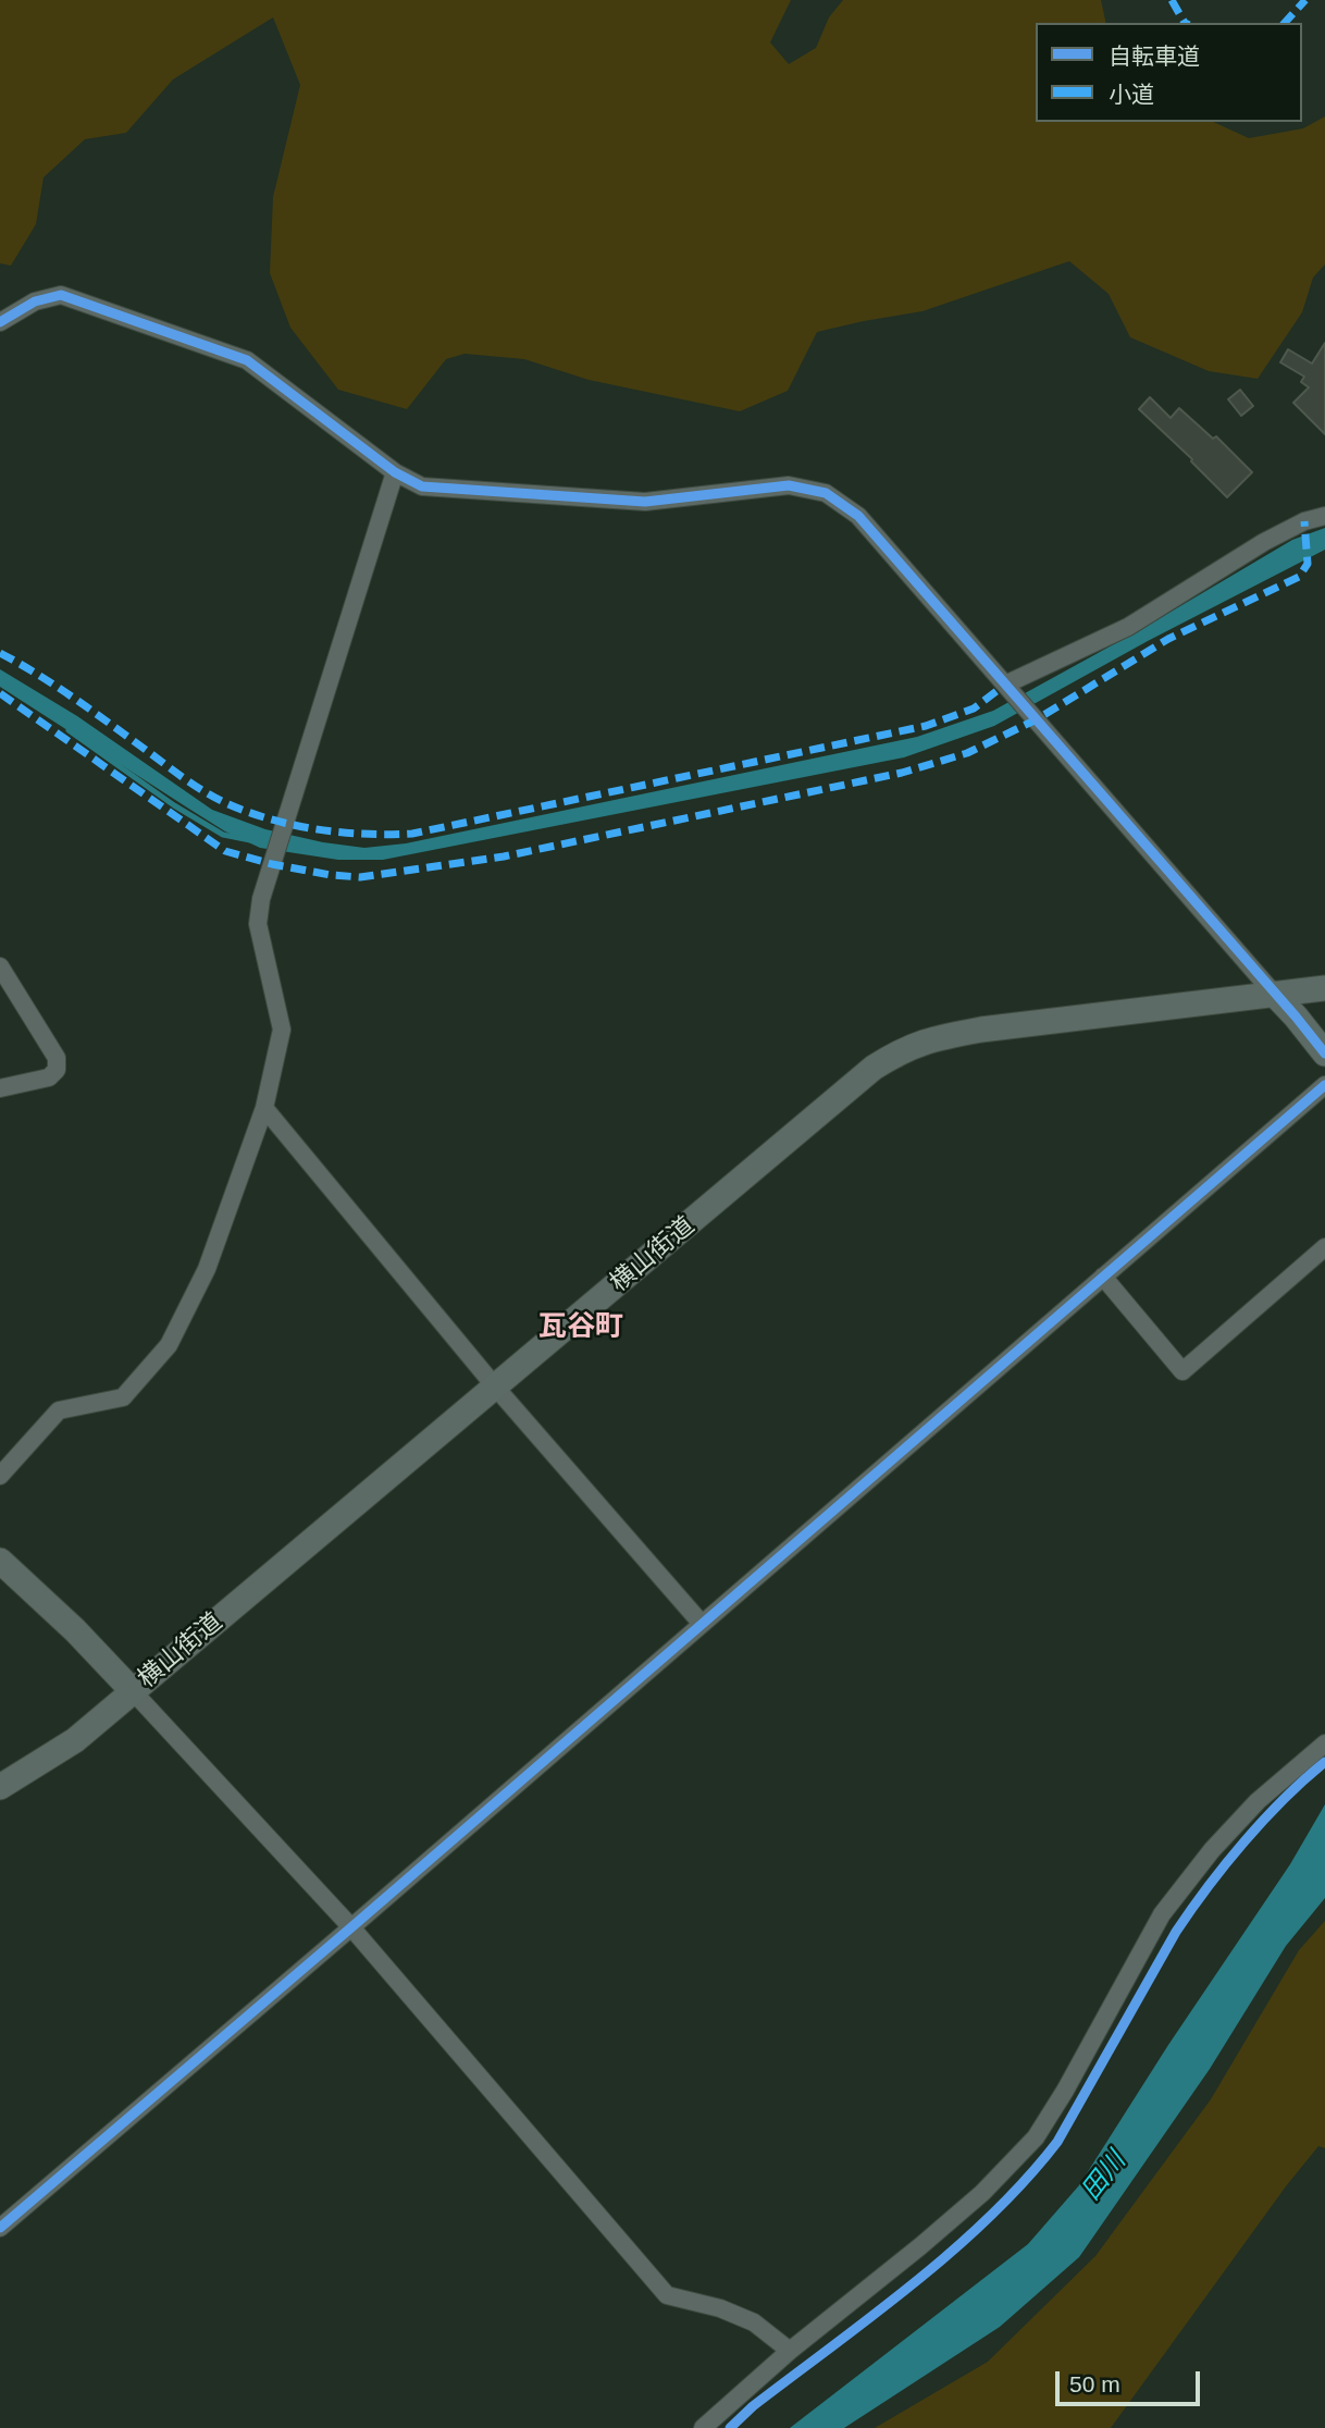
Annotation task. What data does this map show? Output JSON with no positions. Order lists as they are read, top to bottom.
{
  "streets": {
    "street": ["横山街道"]
  },
  "districts": ["瓦谷町"],
  "water": ["田川"],
  "legend": ["自転車道", "小道"],
  "scale_bar": "50 m"
}
